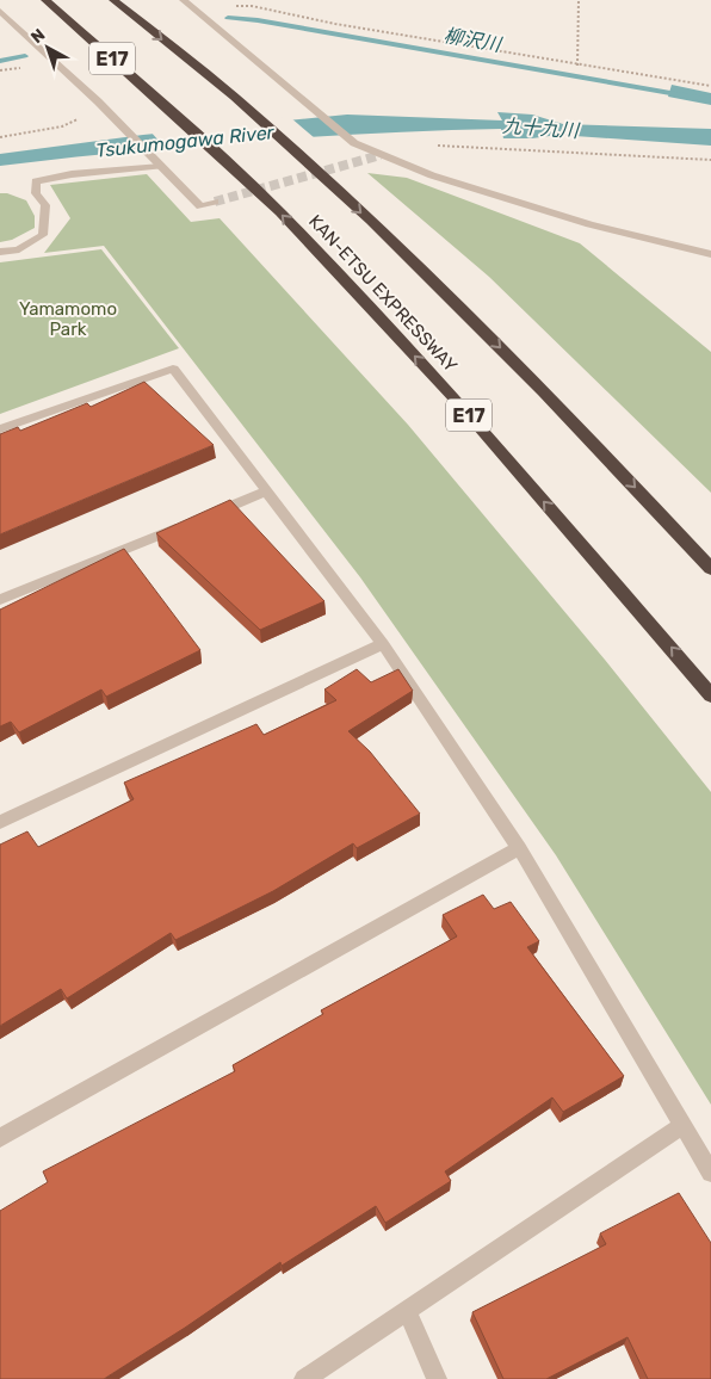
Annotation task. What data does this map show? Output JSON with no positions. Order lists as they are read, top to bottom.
{
  "streets": {
    "highway": ["E17", "KAN-ETSU EXPRESSWAY"]
  },
  "water": ["柳沢川", "九十九川", "Tsukumogawa River"],
  "parks": ["Yamamomo Park"],
  "north": "top left"
}
